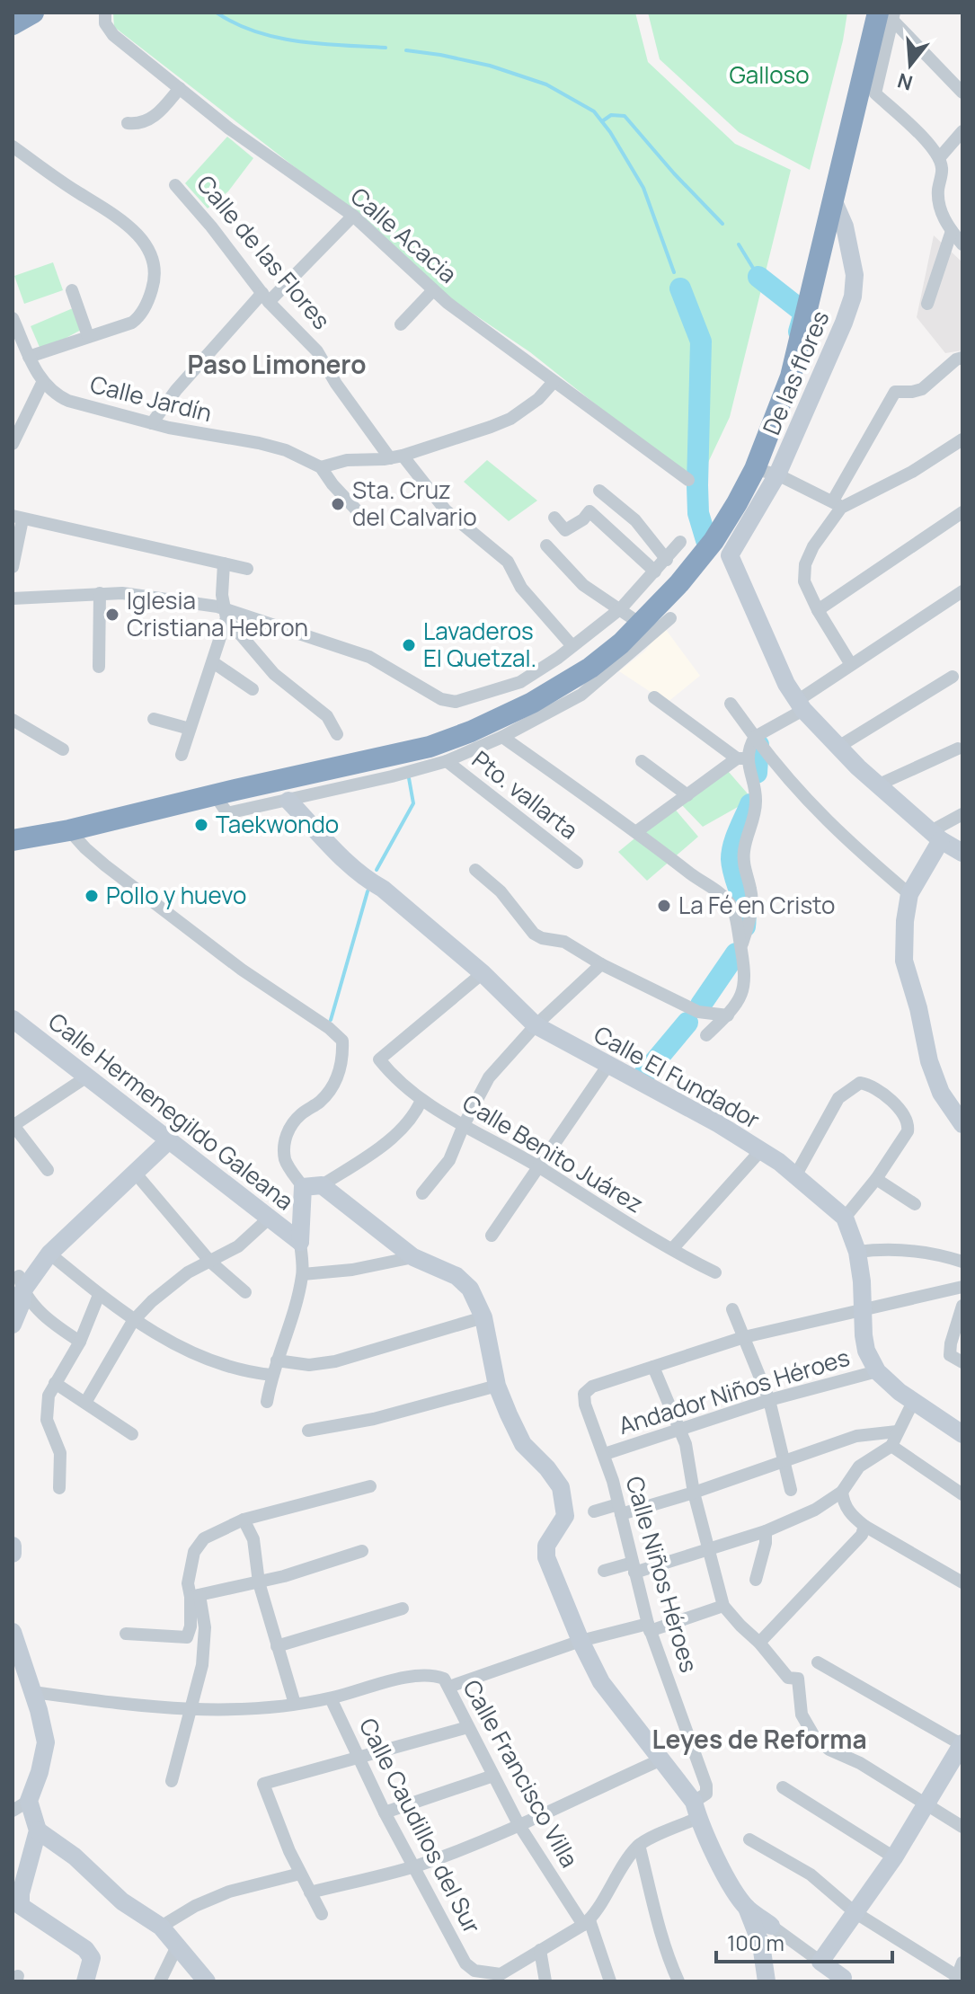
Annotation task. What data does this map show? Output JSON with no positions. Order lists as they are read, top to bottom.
{
  "streets": {
    "street": [
      "Calle Acacia",
      "Calle de las Flores",
      "De las flores",
      "Calle Jardín",
      "Pto. vallarta",
      "Calle El Fundador",
      "Calle Hermenegildo Galeana",
      "Calle Benito Juárez",
      "Andador Niños Héroes",
      "Calle Niños Héroes",
      "Calle Francisco Villa",
      "Calle Caudillos del Sur"
    ]
  },
  "crossings": [
    ["Calle El Fundador", "Calle Benito Juárez"],
    ["Calle El Fundador", "Andador Niños Héroes"],
    ["Andador Niños Héroes", "Calle Niños Héroes"],
    ["Calle Francisco Villa", "Calle Caudillos del Sur"]
  ],
  "districts": ["Paso Limonero", "Leyes de Reforma"],
  "parks": ["Galloso"],
  "places": [
    "Sta. Cruz del Calvario",
    "Iglesia Cristiana Hebron",
    "Lavaderos El Quetzal.",
    "Taekwondo",
    "Pollo y huevo",
    "La Fé en Cristo"
  ],
  "scale_bar": "100 m",
  "north": "bottom"
}
